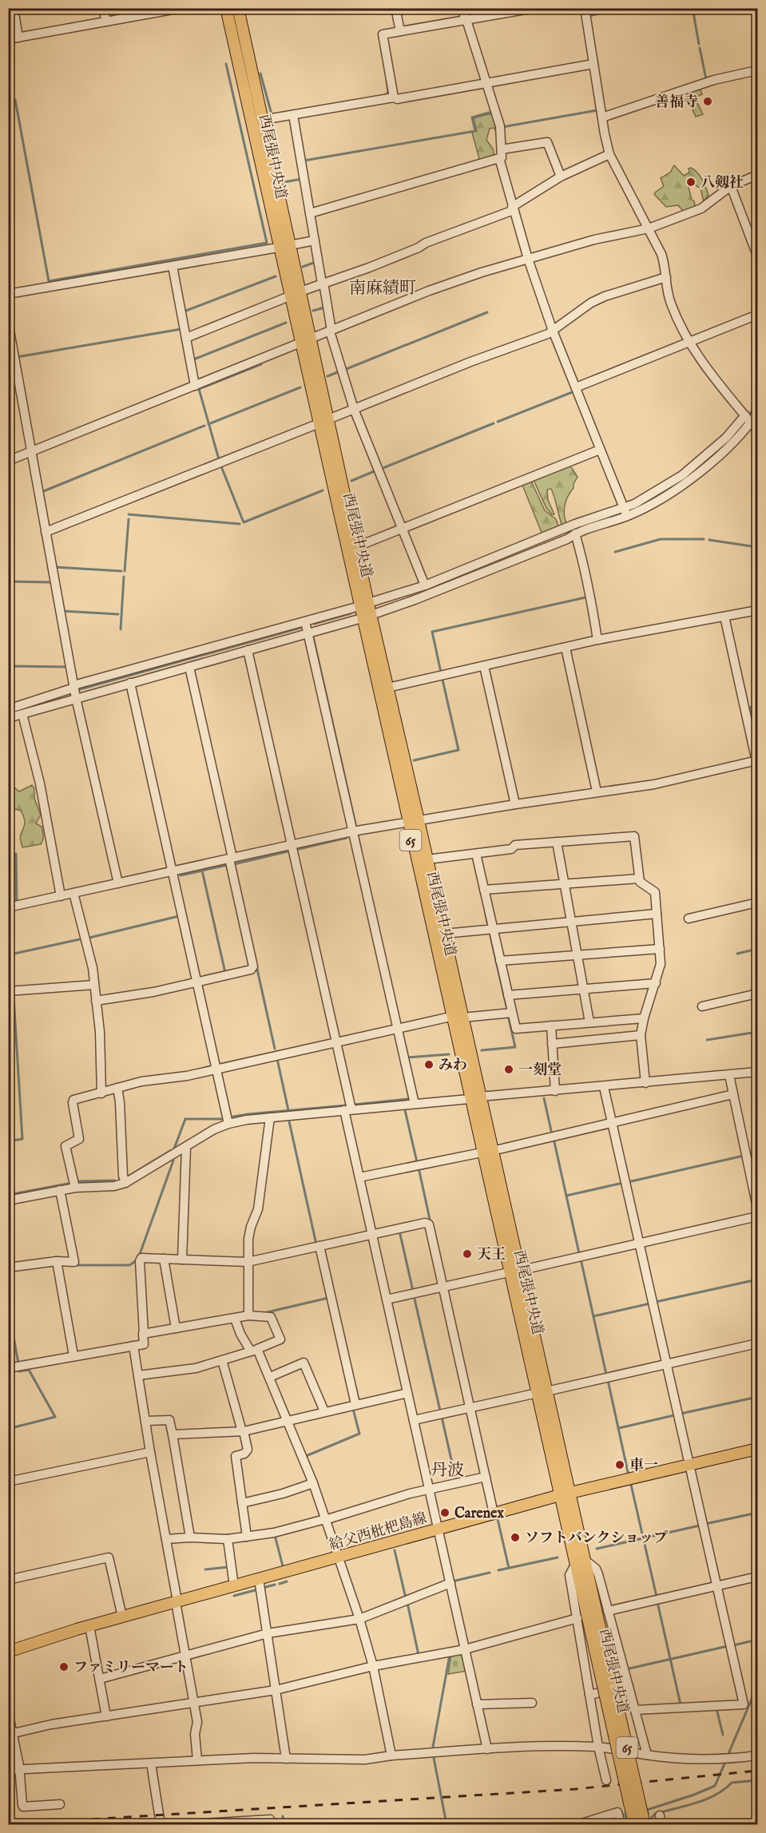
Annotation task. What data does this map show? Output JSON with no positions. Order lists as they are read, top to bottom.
{
  "streets": {
    "main road": ["西尾張中央道", "65", "給父西枇杷島線"]
  },
  "crossings": [
    ["西尾張中央道", "給父西枇杷島線"]
  ],
  "districts": ["南麻績町", "丹波"],
  "places": [
    "善福寺",
    "八剱社",
    "みわ",
    "一刻堂",
    "天王",
    "車一",
    "Carenex",
    "ソフトバンクショップ",
    "ファミリーマート"
  ]
}
